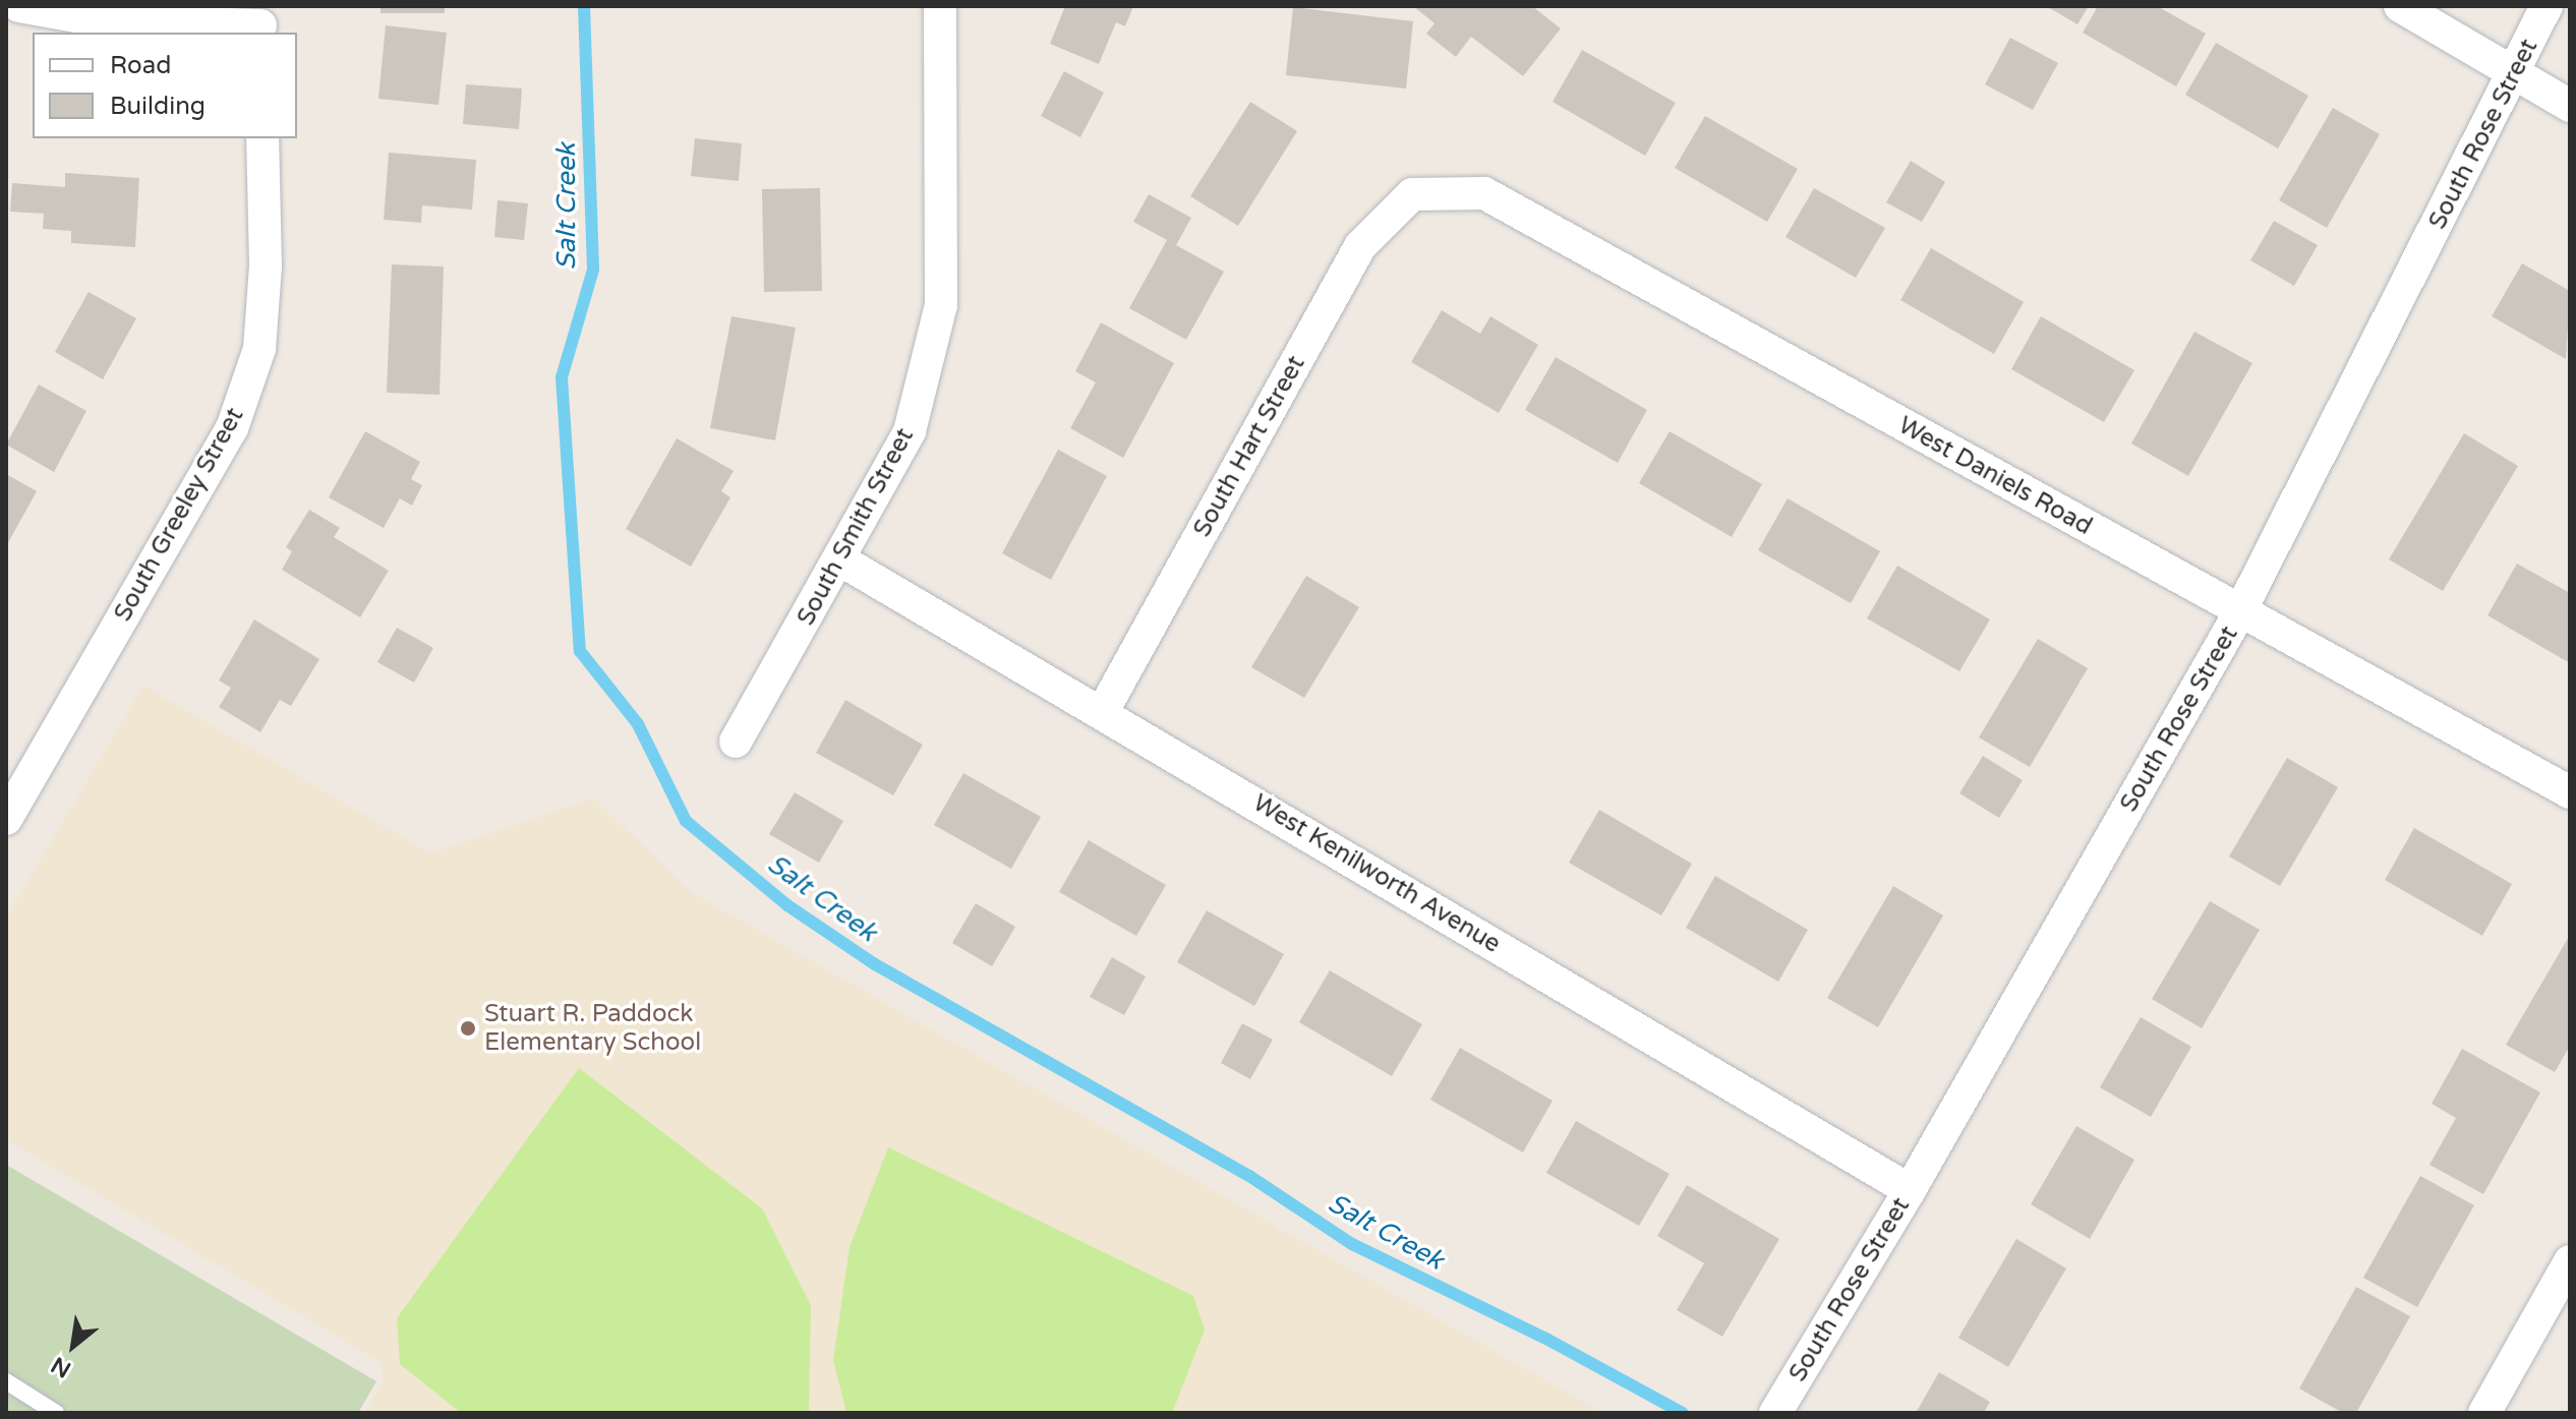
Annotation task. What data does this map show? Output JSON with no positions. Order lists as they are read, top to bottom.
{
  "streets": {
    "street": [
      "South Rose Street",
      "South Hart Street",
      "West Daniels Road",
      "South Greeley Street",
      "South Smith Street",
      "West Kenilworth Avenue"
    ]
  },
  "crossings": [
    ["South Rose Street", "West Daniels Road"],
    ["South Rose Street", "West Kenilworth Avenue"],
    ["South Hart Street", "West Daniels Road"],
    ["South Hart Street", "West Kenilworth Avenue"],
    ["South Smith Street", "West Kenilworth Avenue"]
  ],
  "water": ["Salt Creek"],
  "places": ["Stuart R. Paddock Elementary School"],
  "legend": ["Road", "Building"],
  "north": "bottom left"
}
